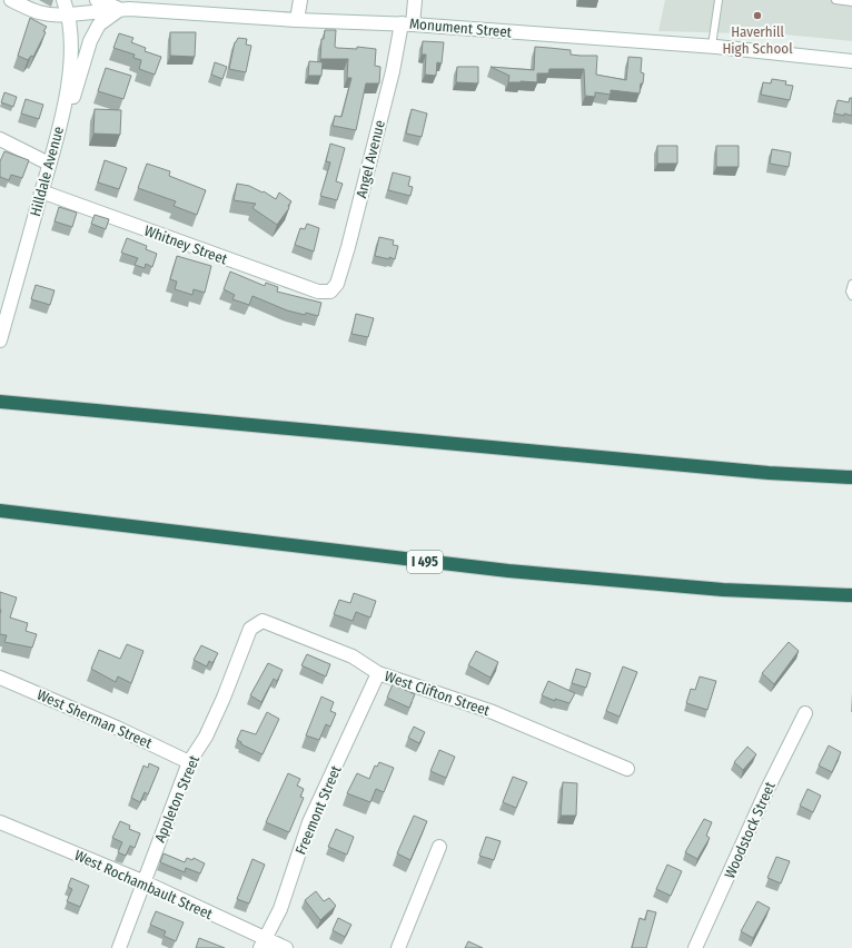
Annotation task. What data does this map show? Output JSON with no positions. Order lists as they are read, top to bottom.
{
  "streets": {
    "highway": ["I 495"],
    "street": [
      "Monument Street",
      "Angel Avenue",
      "Hilldale Avenue",
      "Whitney Street",
      "West Clifton Street",
      "West Sherman Street",
      "Appleton Street",
      "Freemont Street",
      "Woodstock Street",
      "West Rochambault Street"
    ]
  },
  "crossings": [
    ["Monument Street", "Angel Avenue"],
    ["Monument Street", "Hilldale Avenue"],
    ["Angel Avenue", "Whitney Street"],
    ["Hilldale Avenue", "Whitney Street"],
    ["West Clifton Street", "Appleton Street"],
    ["West Clifton Street", "Freemont Street"],
    ["West Sherman Street", "Appleton Street"],
    ["Appleton Street", "West Rochambault Street"],
    ["Freemont Street", "West Rochambault Street"]
  ],
  "places": ["Haverhill High School"]
}
